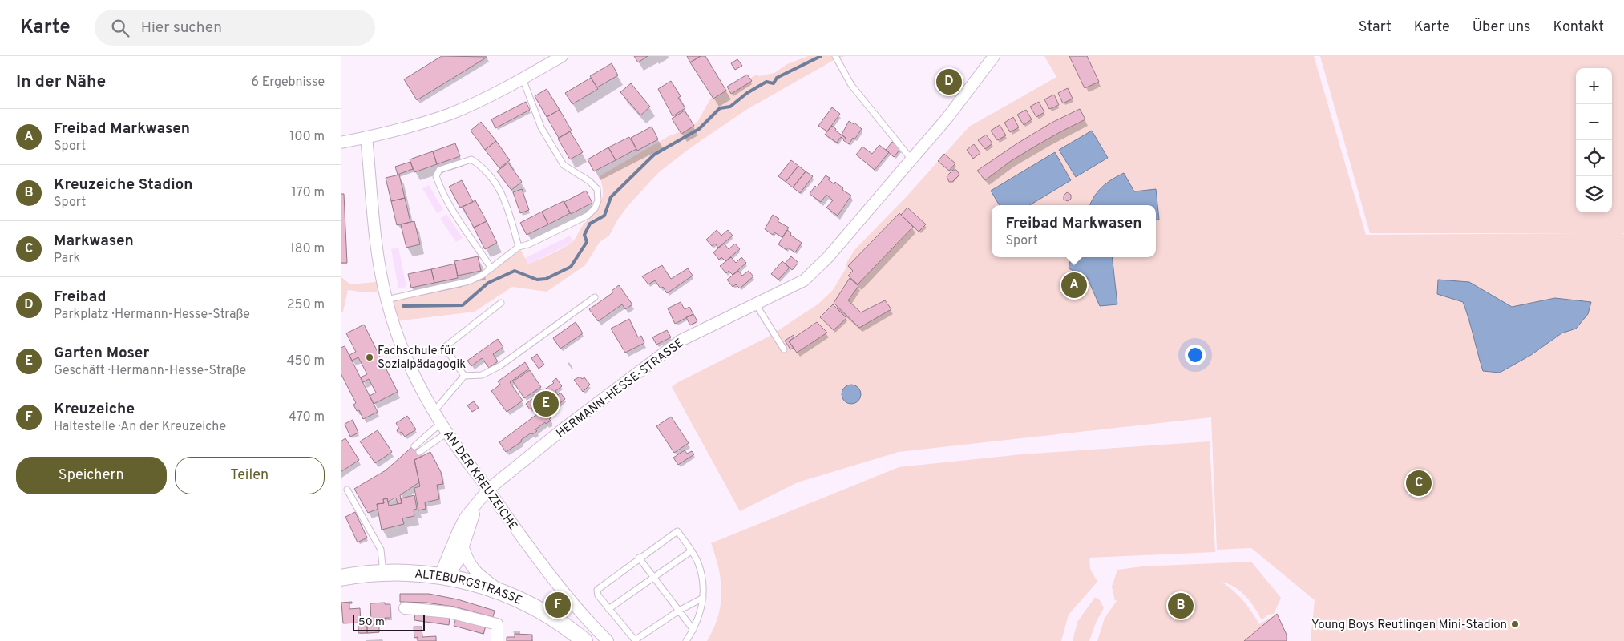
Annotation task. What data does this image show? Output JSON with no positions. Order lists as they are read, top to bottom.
{
  "streets": {
    "main road": ["ALTEBURGSTRASSE"],
    "street": ["HERMANN-HESSE-STRASSE", "AN DER KREUZEICHE"]
  },
  "crossings": [
    ["HERMANN-HESSE-STRASSE", "AN DER KREUZEICHE"],
    ["HERMANN-HESSE-STRASSE", "ALTEBURGSTRASSE"]
  ],
  "places": ["Fachschule für Sozialpädagogik", "Young Boys Reutlingen Mini-Stadion"],
  "scale_bar": "50 m",
  "page": {
    "header": "Karte",
    "search": "Hier suchen",
    "nav": [
      "Start",
      "Karte",
      "Über uns",
      "Kontakt"
    ],
    "heading": ["In der Nähe", "6 Ergebnisse"],
    "pins": [
      "D",
      "A",
      "E",
      "C",
      "F",
      "B"
    ],
    "map_buttons": ["+", "−"],
    "list": [
      {
        "mark": "A",
        "name": "Freibad Markwasen",
        "note": "Sport",
        "value": "100 m"
      },
      {
        "mark": "B",
        "name": "Kreuzeiche Stadion",
        "note": "Sport",
        "value": "170 m"
      },
      {
        "mark": "C",
        "name": "Markwasen",
        "note": "Park",
        "value": "180 m"
      },
      {
        "mark": "D",
        "name": "Freibad",
        "note": "Parkplatz · Hermann-Hesse-Straße",
        "value": "250 m"
      },
      {
        "mark": "E",
        "name": "Garten Moser",
        "note": "Geschäft · Hermann-Hesse-Straße",
        "value": "450 m"
      },
      {
        "mark": "F",
        "name": "Kreuzeiche",
        "note": "Haltestelle · An der Kreuzeiche",
        "value": "470 m"
      }
    ],
    "popup": ["Freibad Markwasen", "Sport"],
    "buttons": ["Speichern", "Teilen"],
    "scale": "50 m"
  }
}
